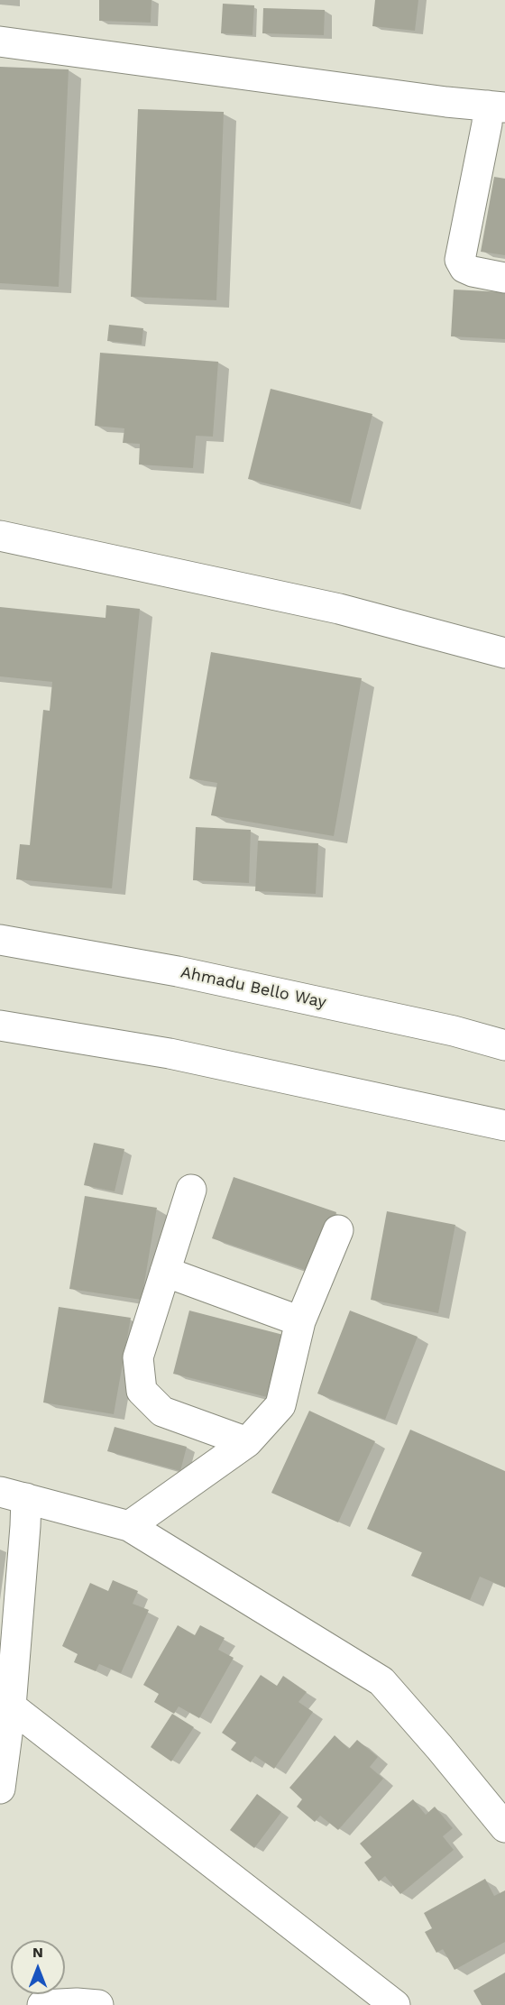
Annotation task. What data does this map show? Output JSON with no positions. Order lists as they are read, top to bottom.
{
  "streets": {
    "street": ["Ahmadu Bello Way"]
  },
  "north": "top"
}
